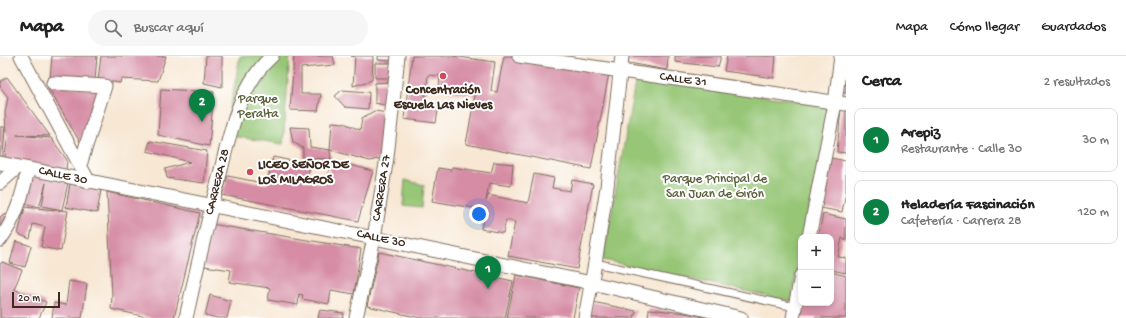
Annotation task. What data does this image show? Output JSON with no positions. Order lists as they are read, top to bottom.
{
  "streets": {
    "street": [
      "CALLE 31",
      "CALLE 30",
      "CARRERA 28",
      "CARRERA 27"
    ]
  },
  "crossings": [
    ["CALLE 30", "CARRERA 28"],
    ["CALLE 30", "CARRERA 27"]
  ],
  "parks": ["Parque Peralta", "Parque Principal de San Juan de Girón"],
  "places": ["Concentración Escuela Las Nieves", "LICEO SEÑOR DE LOS MILAGROS"],
  "scale_bar": "20 m",
  "page": {
    "header": "Mapa",
    "search": "Buscar aquí",
    "nav": ["Mapa", "Cómo llegar", "Guardados"],
    "heading": ["Cerca", "2 resultados"],
    "pins": ["2", "1"],
    "list": [
      {
        "mark": "1",
        "name": "Arepiz",
        "note": "Restaurante · Calle 30",
        "value": "30 m"
      },
      {
        "mark": "2",
        "name": "Heladería Fascinación",
        "note": "Cafetería · Carrera 28",
        "value": "120 m"
      }
    ],
    "map_buttons": ["+", "−"],
    "scale": "20 m"
  }
}
